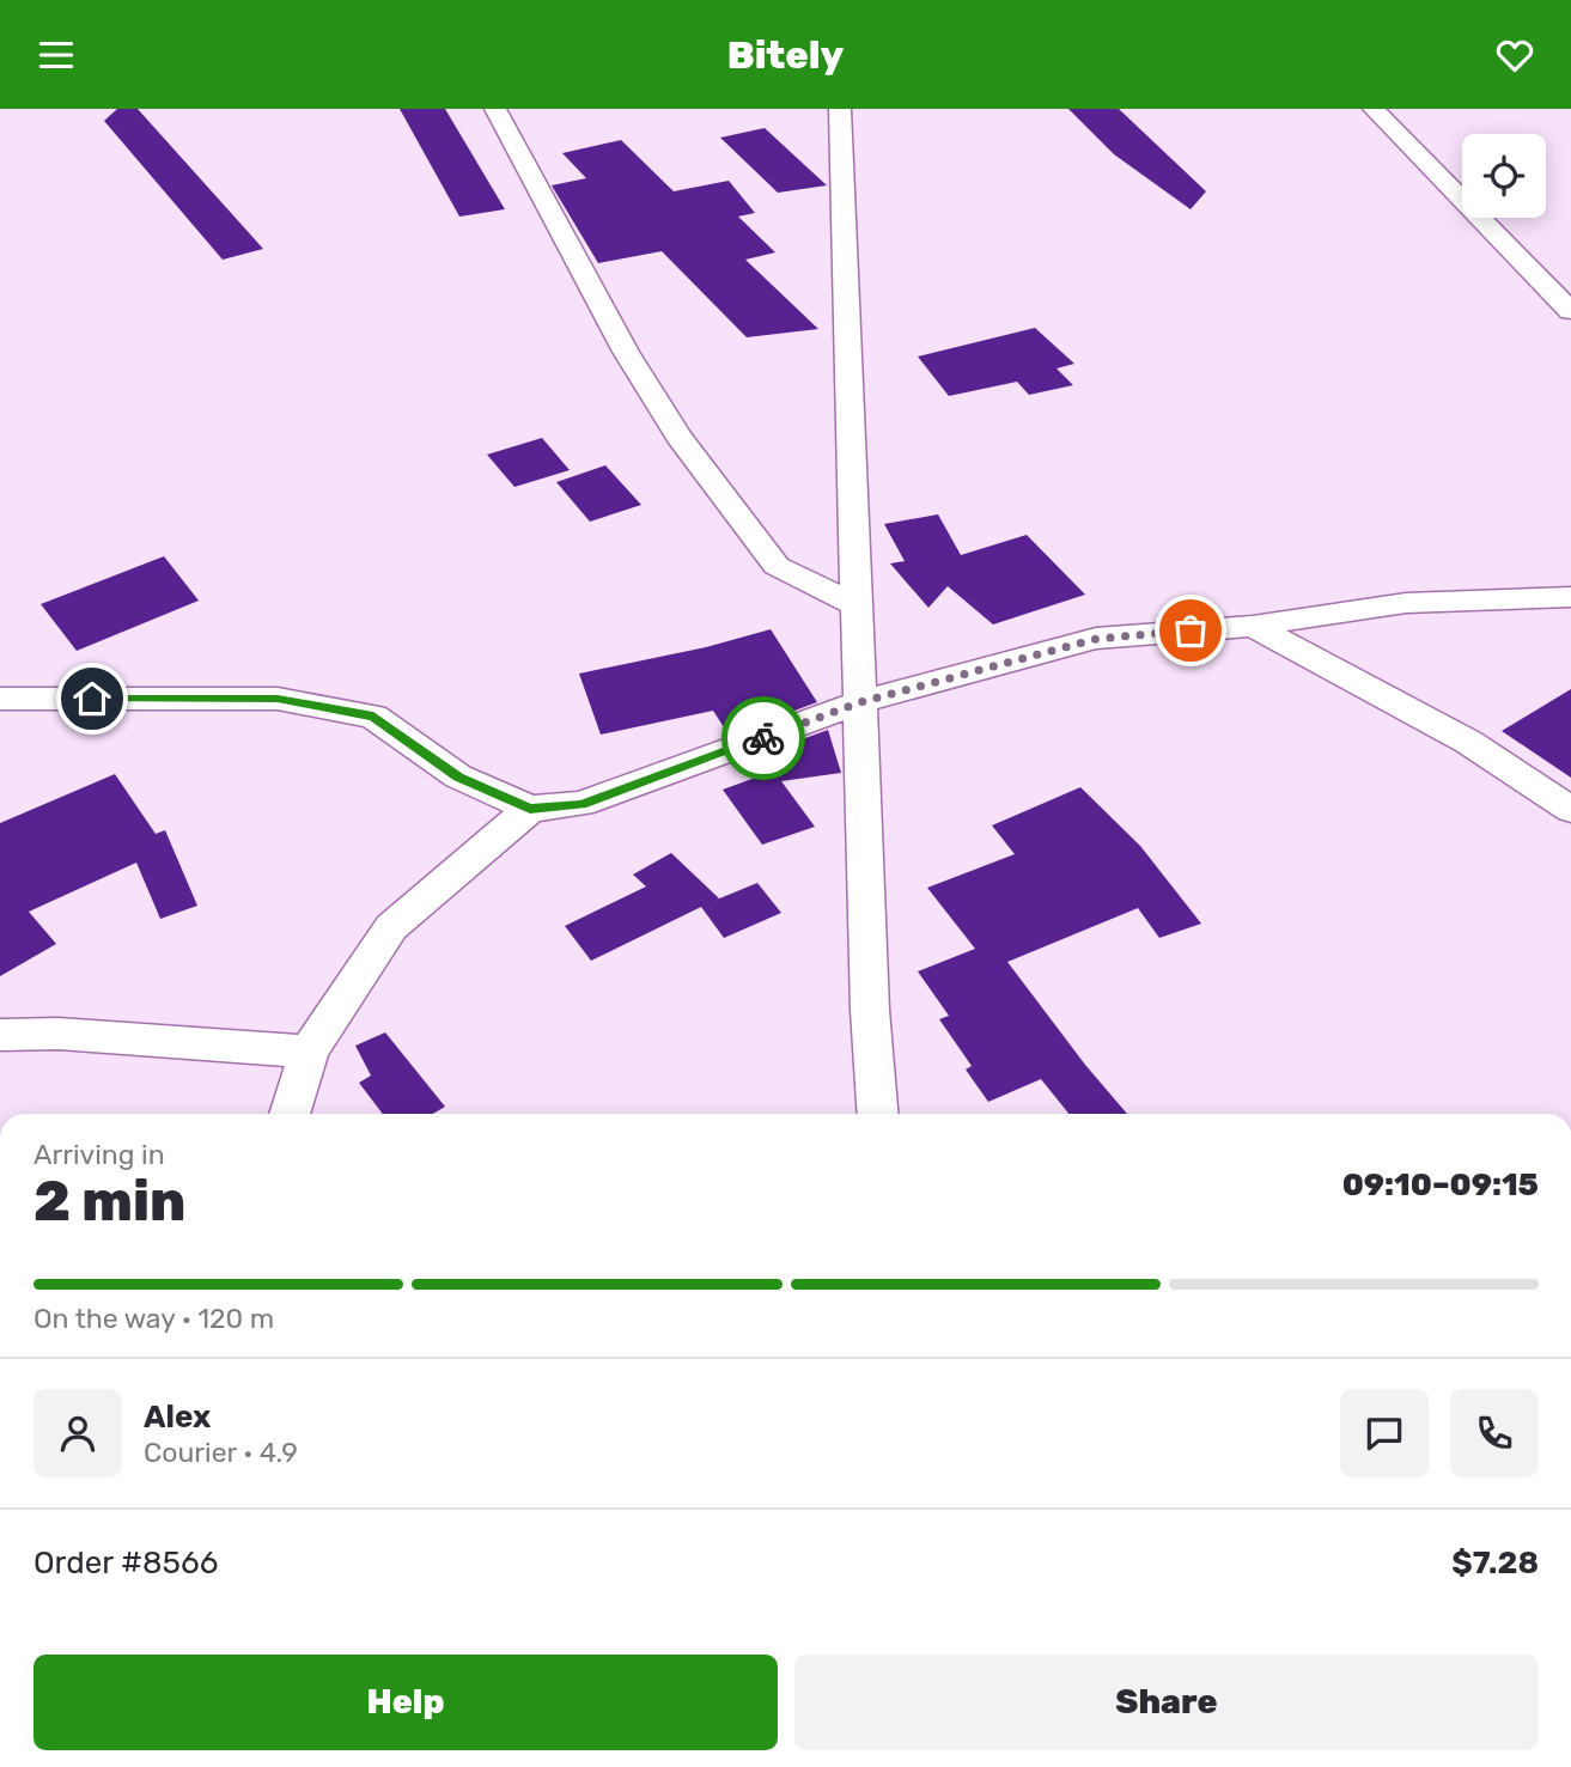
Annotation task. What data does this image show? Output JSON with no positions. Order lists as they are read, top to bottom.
{
  "page": {
    "header": "Bitely",
    "heading": ["2 min", "Arriving in", "09:10–09:15"],
    "panel": [
      "Alex",
      "Courier · 4.9",
      "Order #8566",
      "$7.28"
    ],
    "bar": "On the way · 120 m",
    "buttons": ["Help", "Share"]
  }
}
